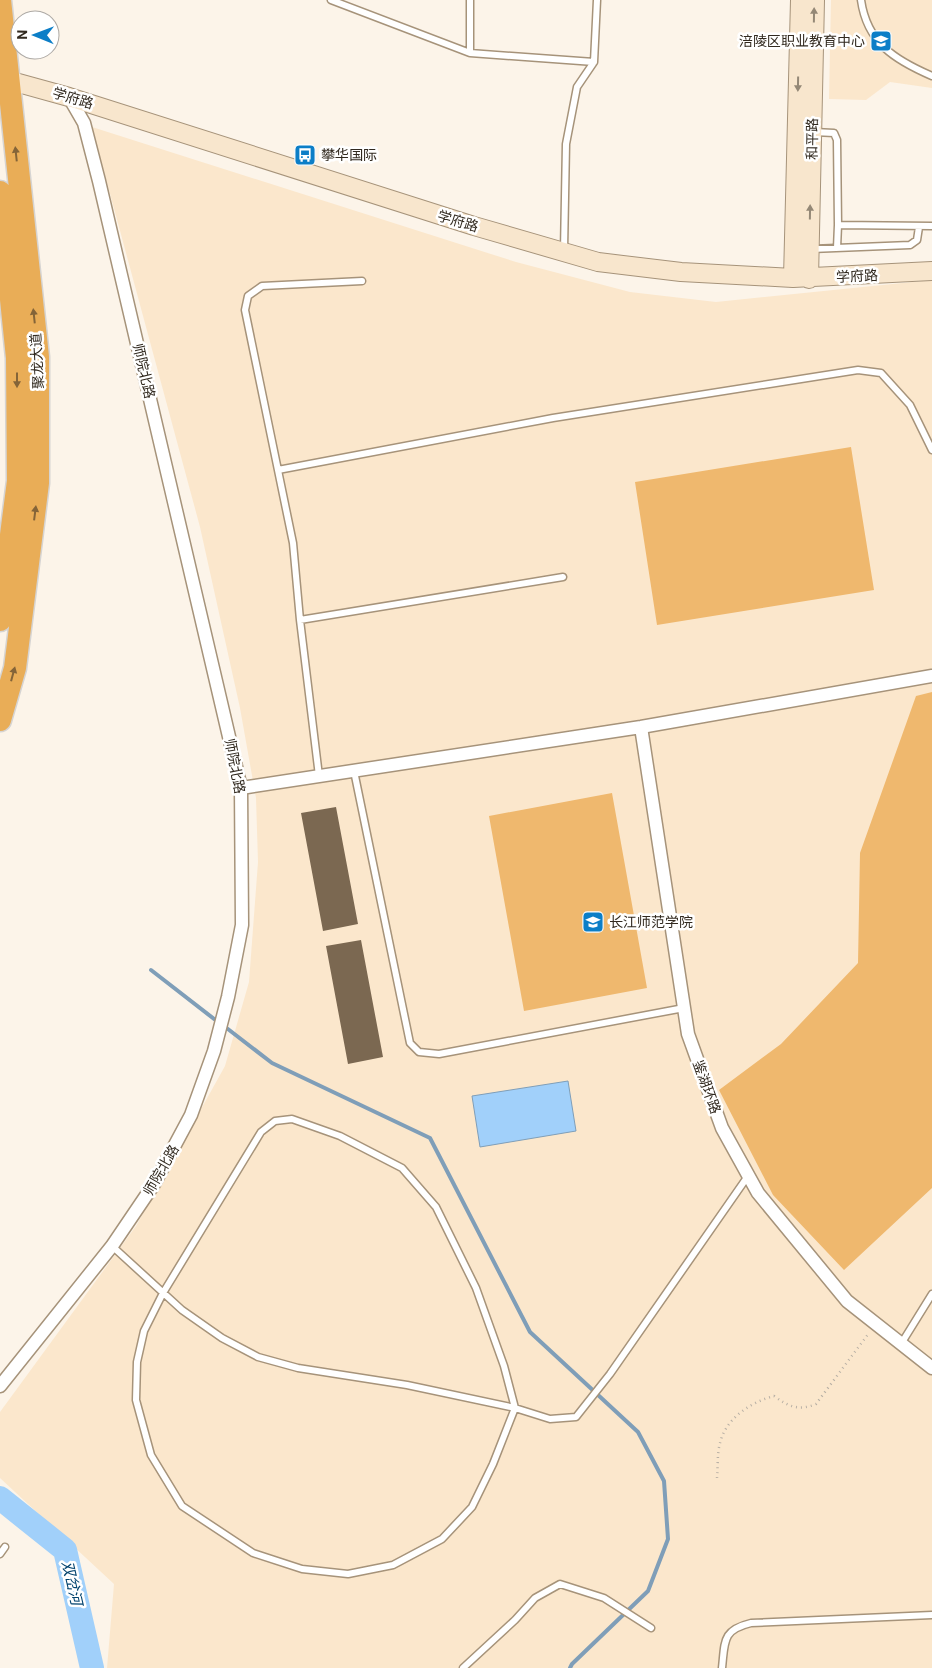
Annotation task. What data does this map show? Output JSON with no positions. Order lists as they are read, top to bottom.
{
  "streets": {
    "highway": ["聚龙大道"],
    "street": [
      "学府路",
      "和平路",
      "师院北路",
      "鉴湖环路"
    ]
  },
  "crossings": [
    ["学府路", "和平路"],
    ["学府路", "聚龙大道"],
    ["学府路", "师院北路"]
  ],
  "water": ["双岔河"],
  "places": {
    "school or university": ["涪陵区职业教育中心", "长江师范学院"],
    "bus stop": ["攀华国际"]
  },
  "north": "left"
}
